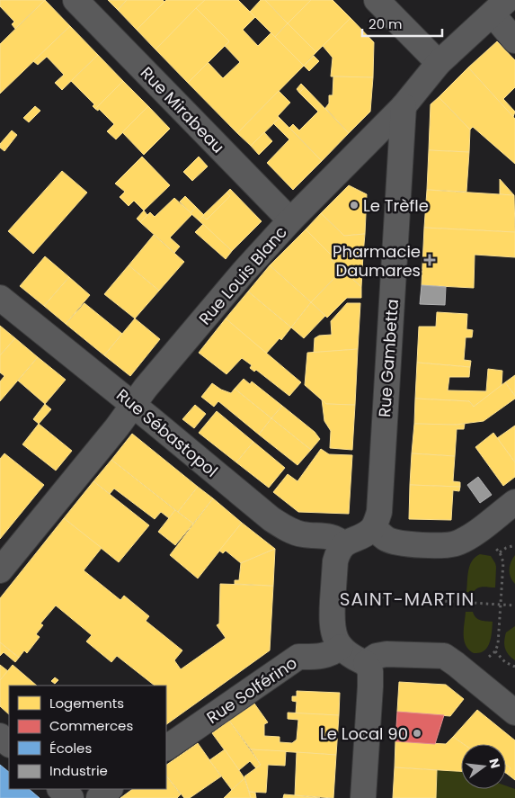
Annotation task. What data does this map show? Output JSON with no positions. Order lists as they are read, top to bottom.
{
  "streets": {
    "street": [
      "Rue Mirabeau",
      "Rue Louis Blanc",
      "Rue Gambetta",
      "Rue Sébastopol",
      "Rue Solférino"
    ]
  },
  "crossings": [
    ["Rue Mirabeau", "Rue Louis Blanc"],
    ["Rue Louis Blanc", "Rue Gambetta"],
    ["Rue Louis Blanc", "Rue Sébastopol"]
  ],
  "districts": ["SAINT-MARTIN"],
  "places": {
    "other": ["Le Trèfle", "Le Local 90"],
    "health": ["Pharmacie Daumares"]
  },
  "legend": [
    "Logements",
    "Commerces",
    "Écoles",
    "Industrie"
  ],
  "scale_bar": "20 m",
  "north": "right"
}
